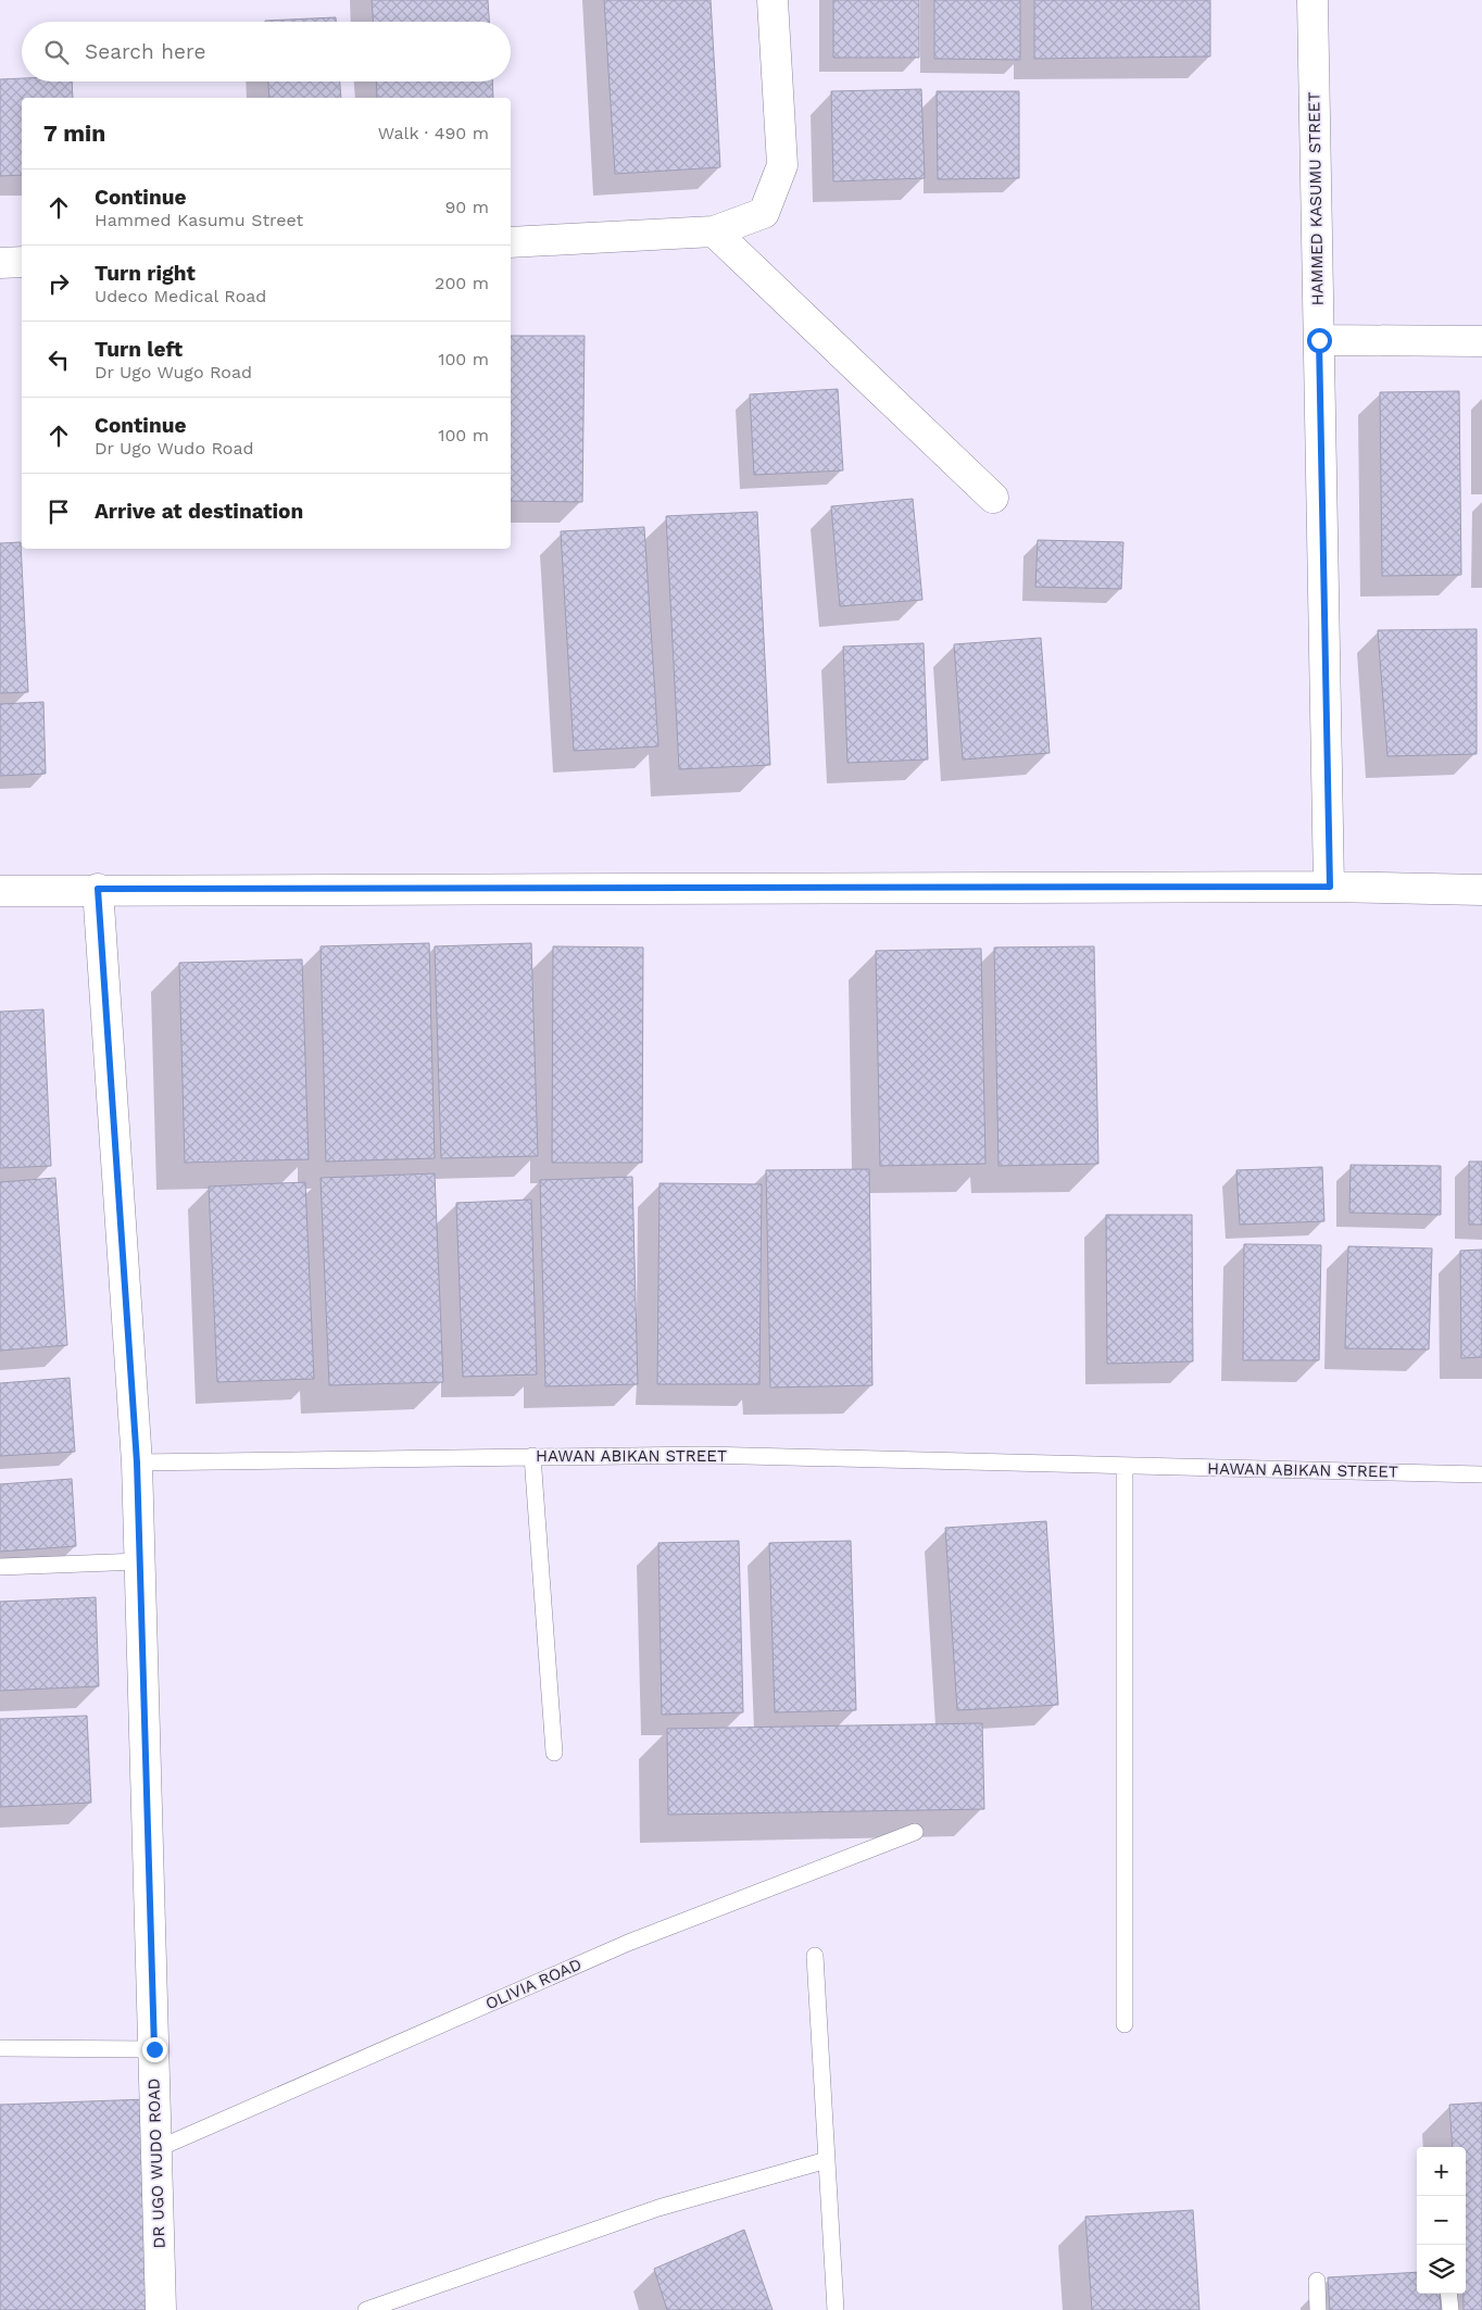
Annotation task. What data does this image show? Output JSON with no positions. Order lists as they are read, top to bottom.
{
  "streets": {
    "street": ["HAMMED KASUMU STREET", "DR UGO WUDO ROAD"],
    "lane": ["HAWAN ABIKAN STREET", "OLIVIA ROAD"]
  },
  "crossings": [
    ["HAWAN ABIKAN STREET", "DR UGO WUDO ROAD"],
    ["OLIVIA ROAD", "DR UGO WUDO ROAD"]
  ],
  "page": {
    "search": "Search here",
    "heading": ["7 min", "Walk · 490 m"],
    "list": [
      ["Continue", "Hammed Kasumu Street", "90 m"],
      ["Turn right", "Udeco Medical Road", "200 m"],
      ["Turn left", "Dr Ugo Wugo Road", "100 m"],
      ["Continue", "Dr Ugo Wudo Road", "100 m"],
      "Arrive at destination"
    ],
    "map_buttons": ["+", "−"]
  }
}
